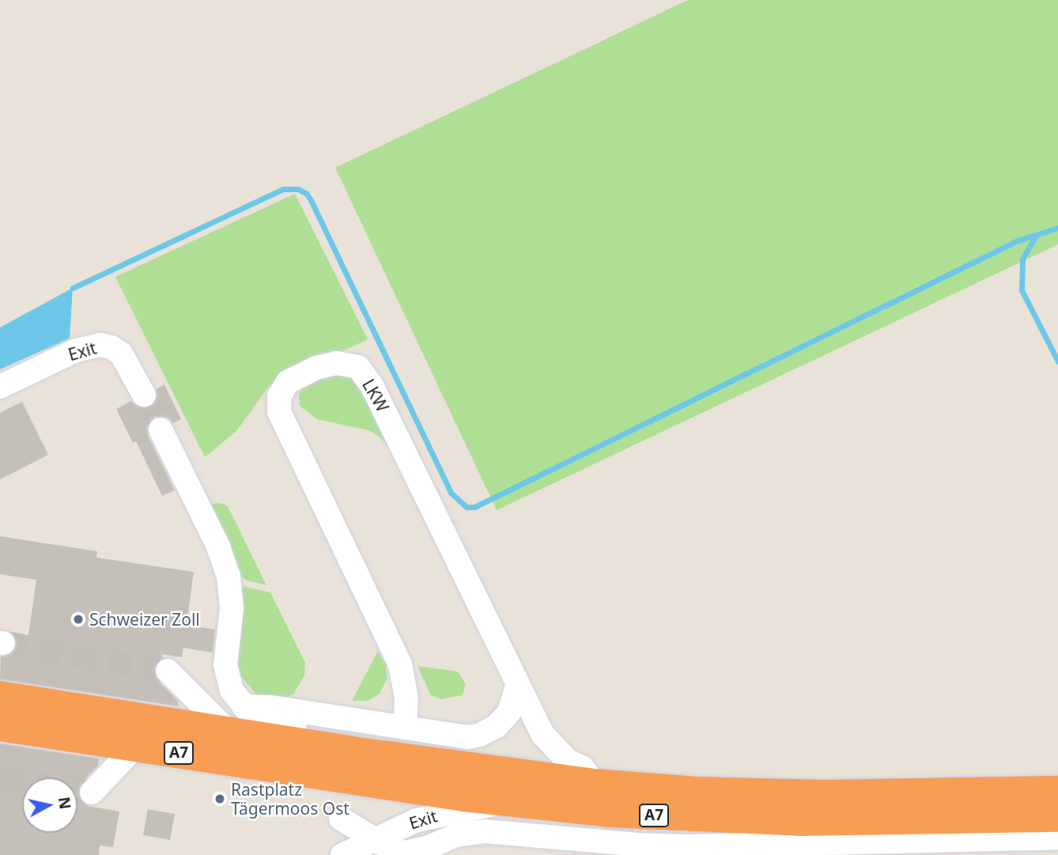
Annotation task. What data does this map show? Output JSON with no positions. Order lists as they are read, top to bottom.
{
  "streets": {
    "highway": ["A7"],
    "lane": ["Exit", "LKW"]
  },
  "crossings": [
    ["Exit", "A7"],
    ["LKW", "A7"]
  ],
  "places": ["Schweizer Zoll", "Rastplatz Tägermoos Ost"],
  "north": "right"
}
